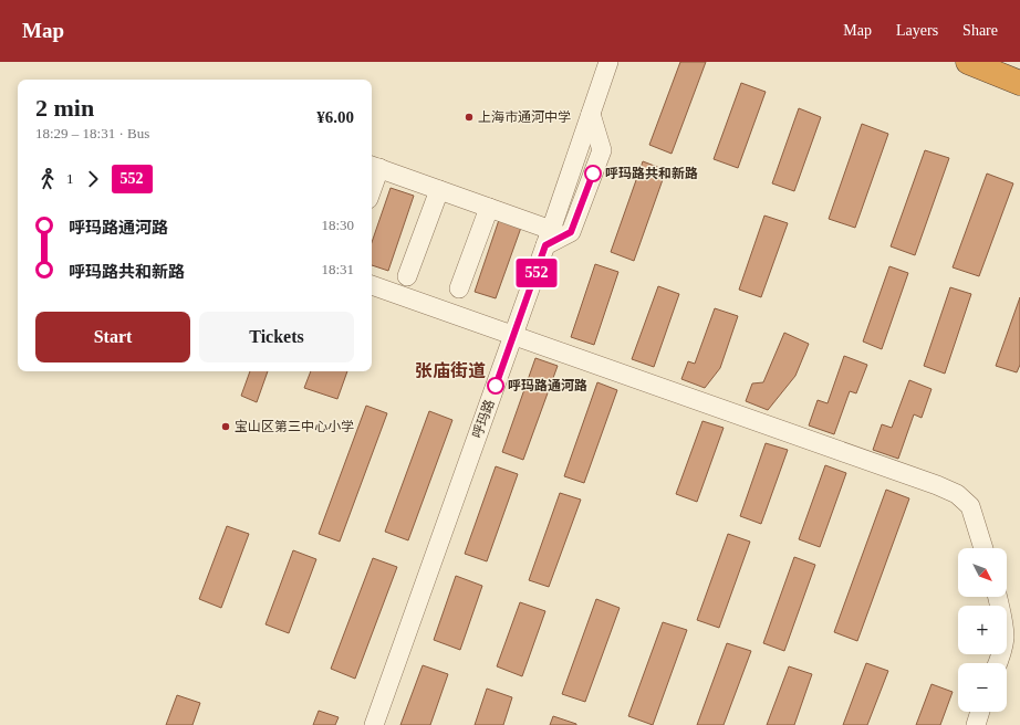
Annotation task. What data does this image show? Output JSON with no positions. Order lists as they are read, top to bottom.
{
  "streets": {
    "street": ["呼玛路"]
  },
  "districts": ["张庙街道"],
  "places": [
    "上海市通河中学",
    "呼玛路共和新路",
    "呼玛路通河路",
    "宝山区第三中心小学"
  ],
  "lines": ["bus line 552"],
  "north": "bottom right",
  "page": {
    "header": "Map",
    "nav": ["Map", "Layers", "Share"],
    "on_map": "552",
    "heading": ["2 min", "18:29 – 18:31 · Bus", "¥6.00"],
    "legs": ["1", "552"],
    "list": [
      {
        "name": "呼玛路通河路",
        "value": "18:30"
      },
      {
        "name": "呼玛路共和新路",
        "value": "18:31"
      }
    ],
    "buttons": ["Start", "Tickets"],
    "map_buttons": ["+", "−"]
  }
}
